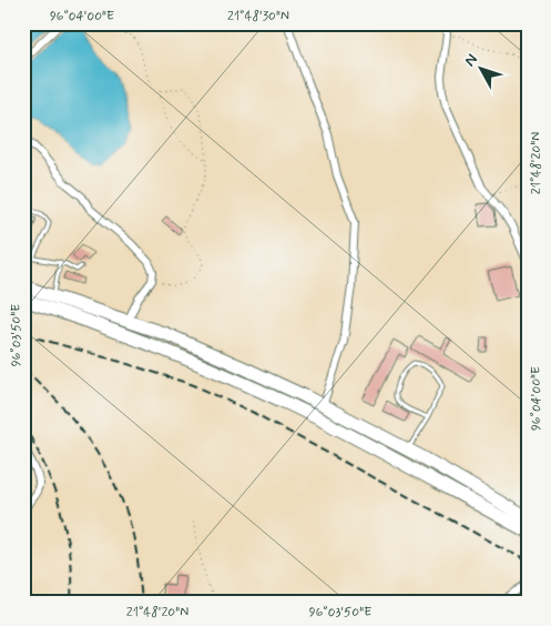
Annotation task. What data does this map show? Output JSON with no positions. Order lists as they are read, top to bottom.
{
  "north": "top left",
  "coordinates": [
    "96°04'00\"E",
    "21°48'30\"N",
    "21°48'20\"N",
    "96°03'50\"E"
  ]
}
